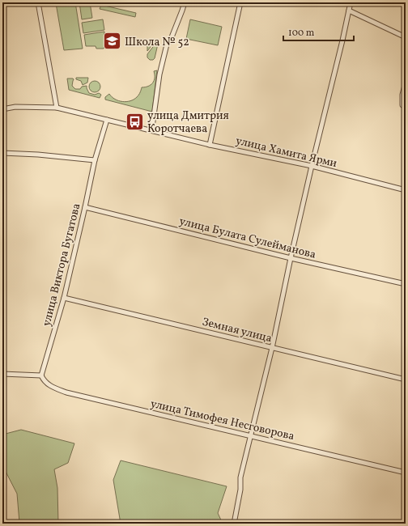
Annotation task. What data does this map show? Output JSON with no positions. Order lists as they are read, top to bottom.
{
  "streets": {
    "street": [
      "улица Хамита Ярми",
      "улица Булата Сулейманова",
      "улица Виктора Бугатова",
      "Земная улица",
      "улица Тимофея Несговорова"
    ]
  },
  "crossings": [
    ["улица Хамита Ярми", "улица Виктора Бугатова"],
    ["улица Булата Сулейманова", "улица Виктора Бугатова"],
    ["улица Виктора Бугатова", "Земная улица"],
    ["улица Виктора Бугатова", "улица Тимофея Несговорова"]
  ],
  "places": {
    "school or university": ["Школа № 52"],
    "bus stop": ["улица Дмитрия Коротчаева"]
  },
  "scale_bar": "100 m"
}
